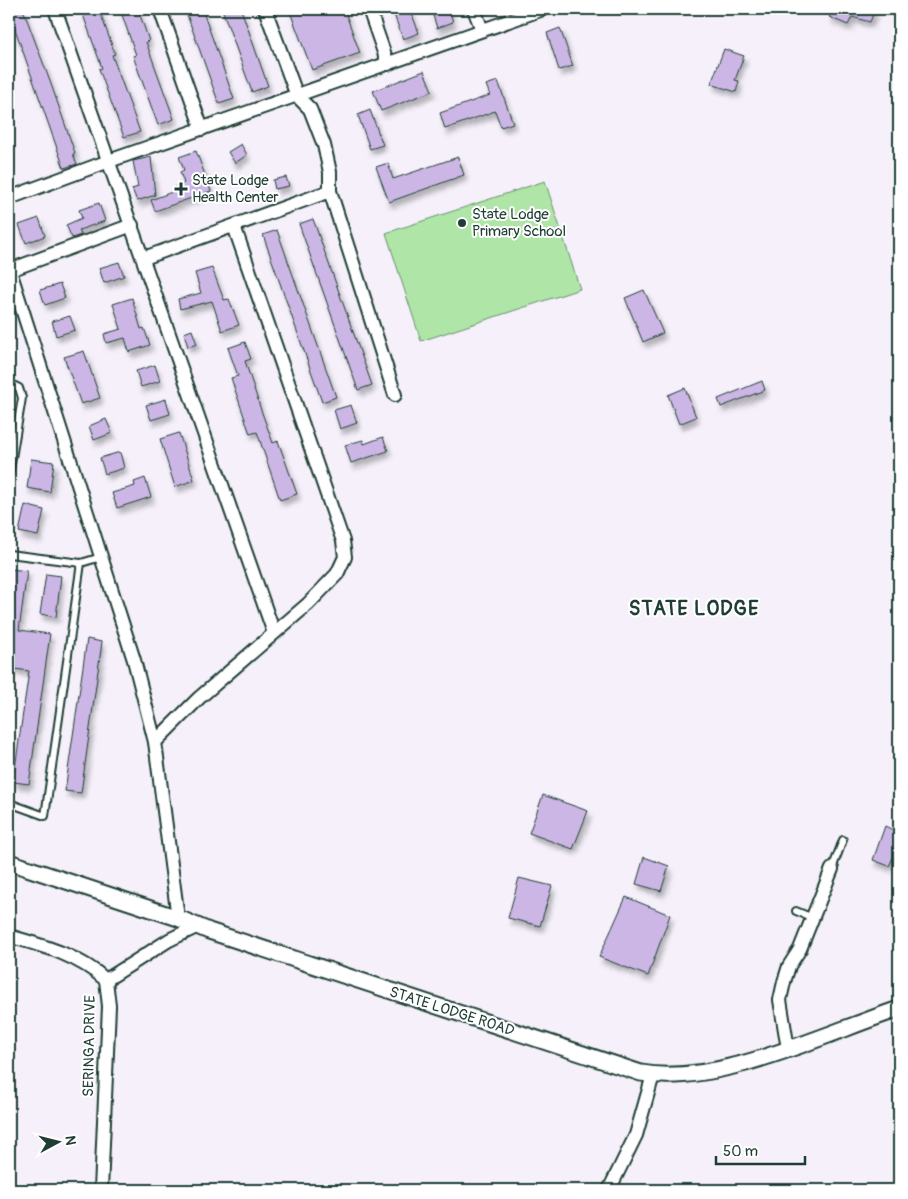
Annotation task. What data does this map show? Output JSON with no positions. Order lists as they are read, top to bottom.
{
  "streets": {
    "street": ["STATE LODGE ROAD", "SERINGA DRIVE"]
  },
  "districts": ["STATE LODGE"],
  "places": {
    "health": ["State Lodge Health Center"],
    "other": ["State Lodge Primary School"]
  },
  "scale_bar": "50 m",
  "north": "right"
}
